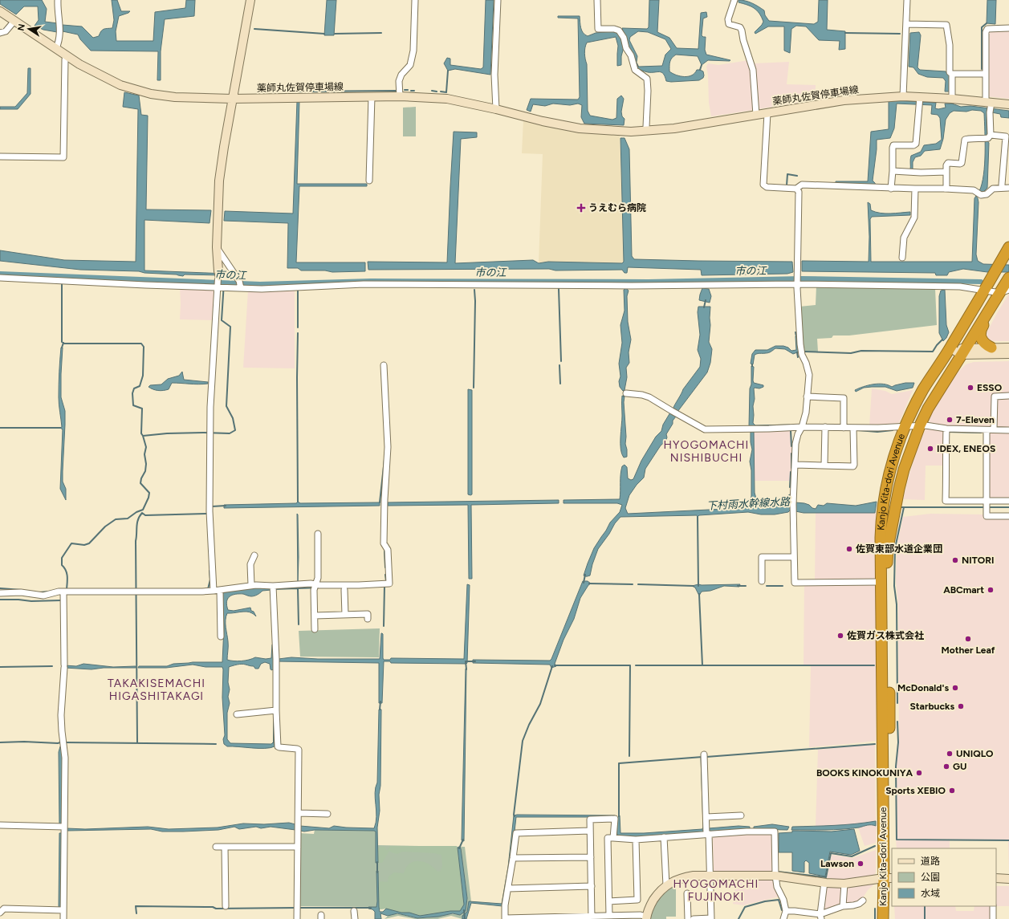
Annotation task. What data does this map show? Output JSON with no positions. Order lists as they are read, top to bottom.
{
  "streets": {
    "highway": ["Kanjo Kita-dori Avenue"],
    "main road": ["薬師丸佐賀停車場線"]
  },
  "districts": ["HYOGOMACHI NISHIBUCHI", "TAKAKISEMACHI HIGASHITAKAGI", "HYOGOMACHI FUJINOKI"],
  "water": ["市の江", "下村雨水幹線水路"],
  "places": {
    "health": ["うえむら病院"],
    "other": [
      "ESSO",
      "7-Eleven",
      "IDEX, ENEOS",
      "佐賀東部水道企業団",
      "NITORI",
      "ABCmart",
      "佐賀ガス株式会社",
      "Mother Leaf",
      "McDonald's",
      "Starbucks",
      "UNIQLO",
      "GU",
      "BOOKS KINOKUNIYA",
      "Sports XEBIO",
      "Lawson"
    ]
  },
  "legend": ["道路", "公園", "水域"],
  "north": "left"
}
